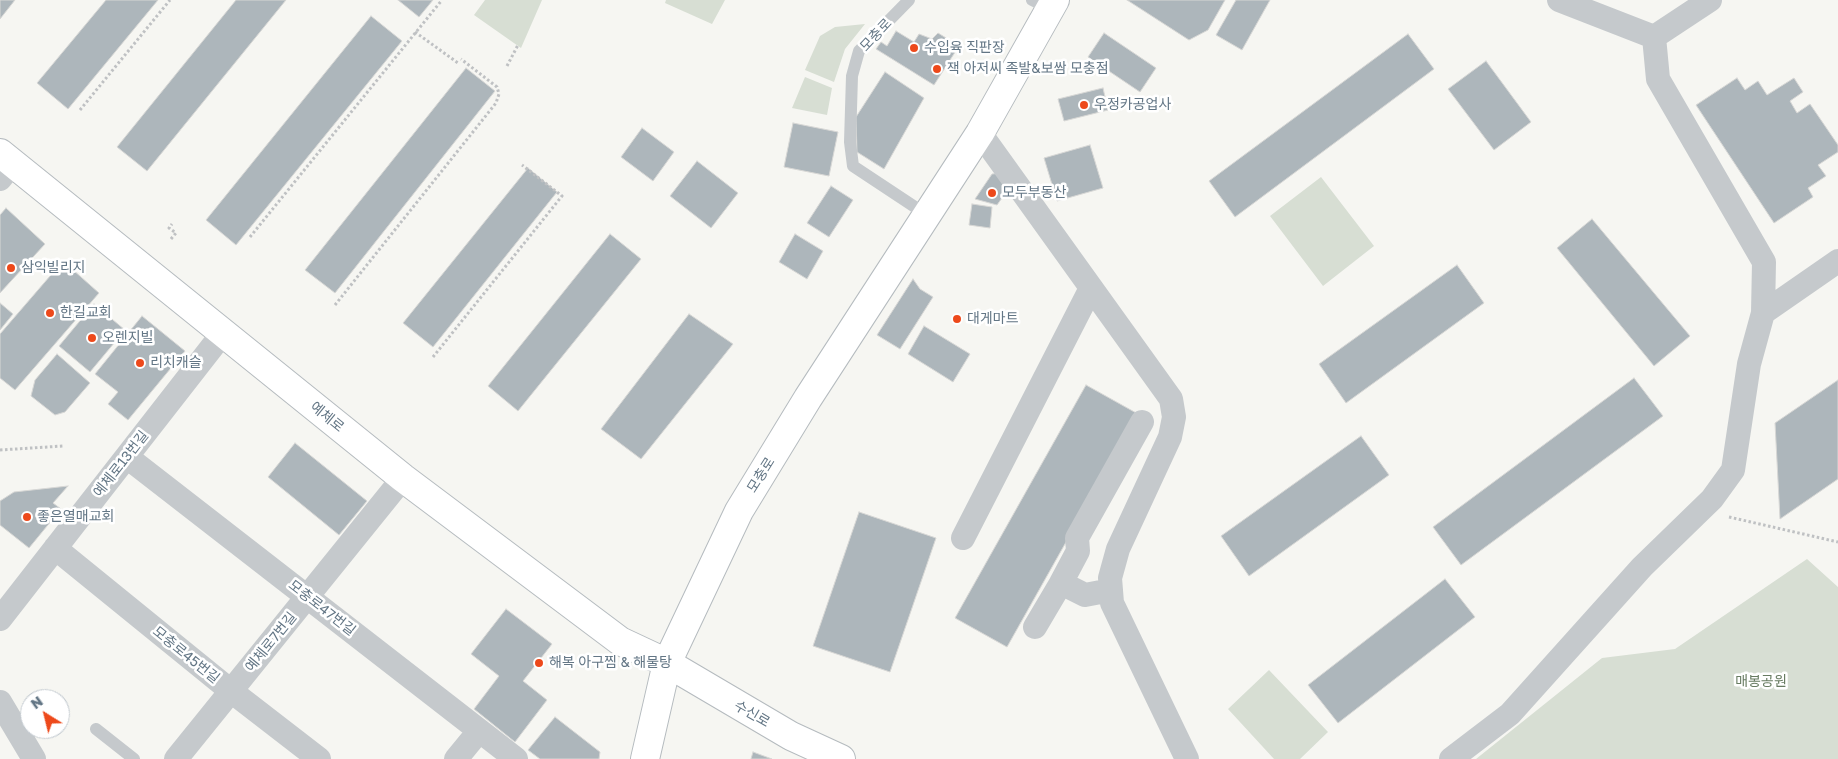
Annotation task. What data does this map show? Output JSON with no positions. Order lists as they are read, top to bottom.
{
  "streets": {
    "street": [
      "모충로",
      "예체로",
      "예체로13번길",
      "모충로47번길",
      "예체로7번길",
      "모충로45번길",
      "수신로"
    ]
  },
  "crossings": [
    ["모충로", "예체로"],
    ["모충로", "수신로"],
    ["예체로", "예체로13번길"],
    ["예체로", "예체로7번길"],
    ["예체로", "수신로"],
    ["예체로13번길", "모충로47번길"],
    ["예체로13번길", "모충로45번길"],
    ["모충로47번길", "예체로7번길"],
    ["예체로7번길", "모충로45번길"]
  ],
  "parks": ["매봉공원"],
  "places": [
    "수입육 직판장",
    "잭 아저씨 족발&보쌈 모충점",
    "우정카공업사",
    "모두부동산",
    "삼익빌리지",
    "한길교회",
    "대게마트",
    "오렌지빌",
    "리치캐슬",
    "좋은열매교회",
    "해복 아구찜 & 해물탕"
  ],
  "north": "top left"
}
